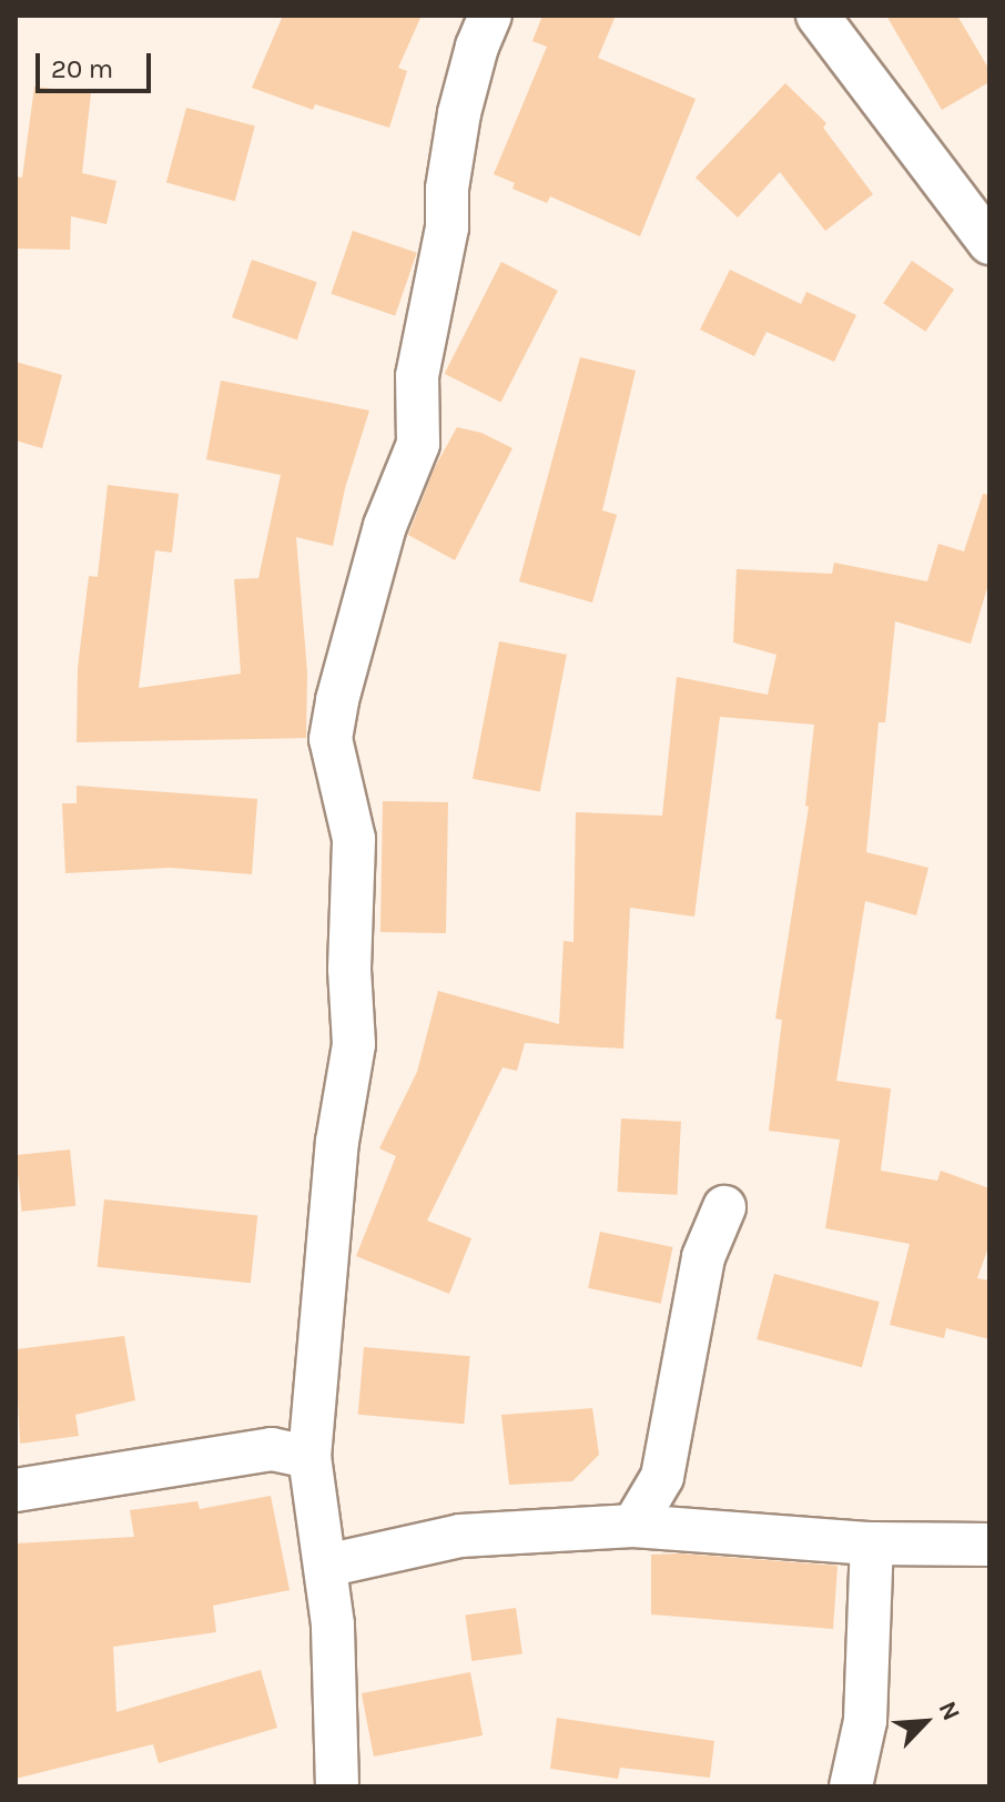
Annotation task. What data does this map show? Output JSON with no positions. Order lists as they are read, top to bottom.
{
  "scale_bar": "20 m",
  "north": "top right"
}
